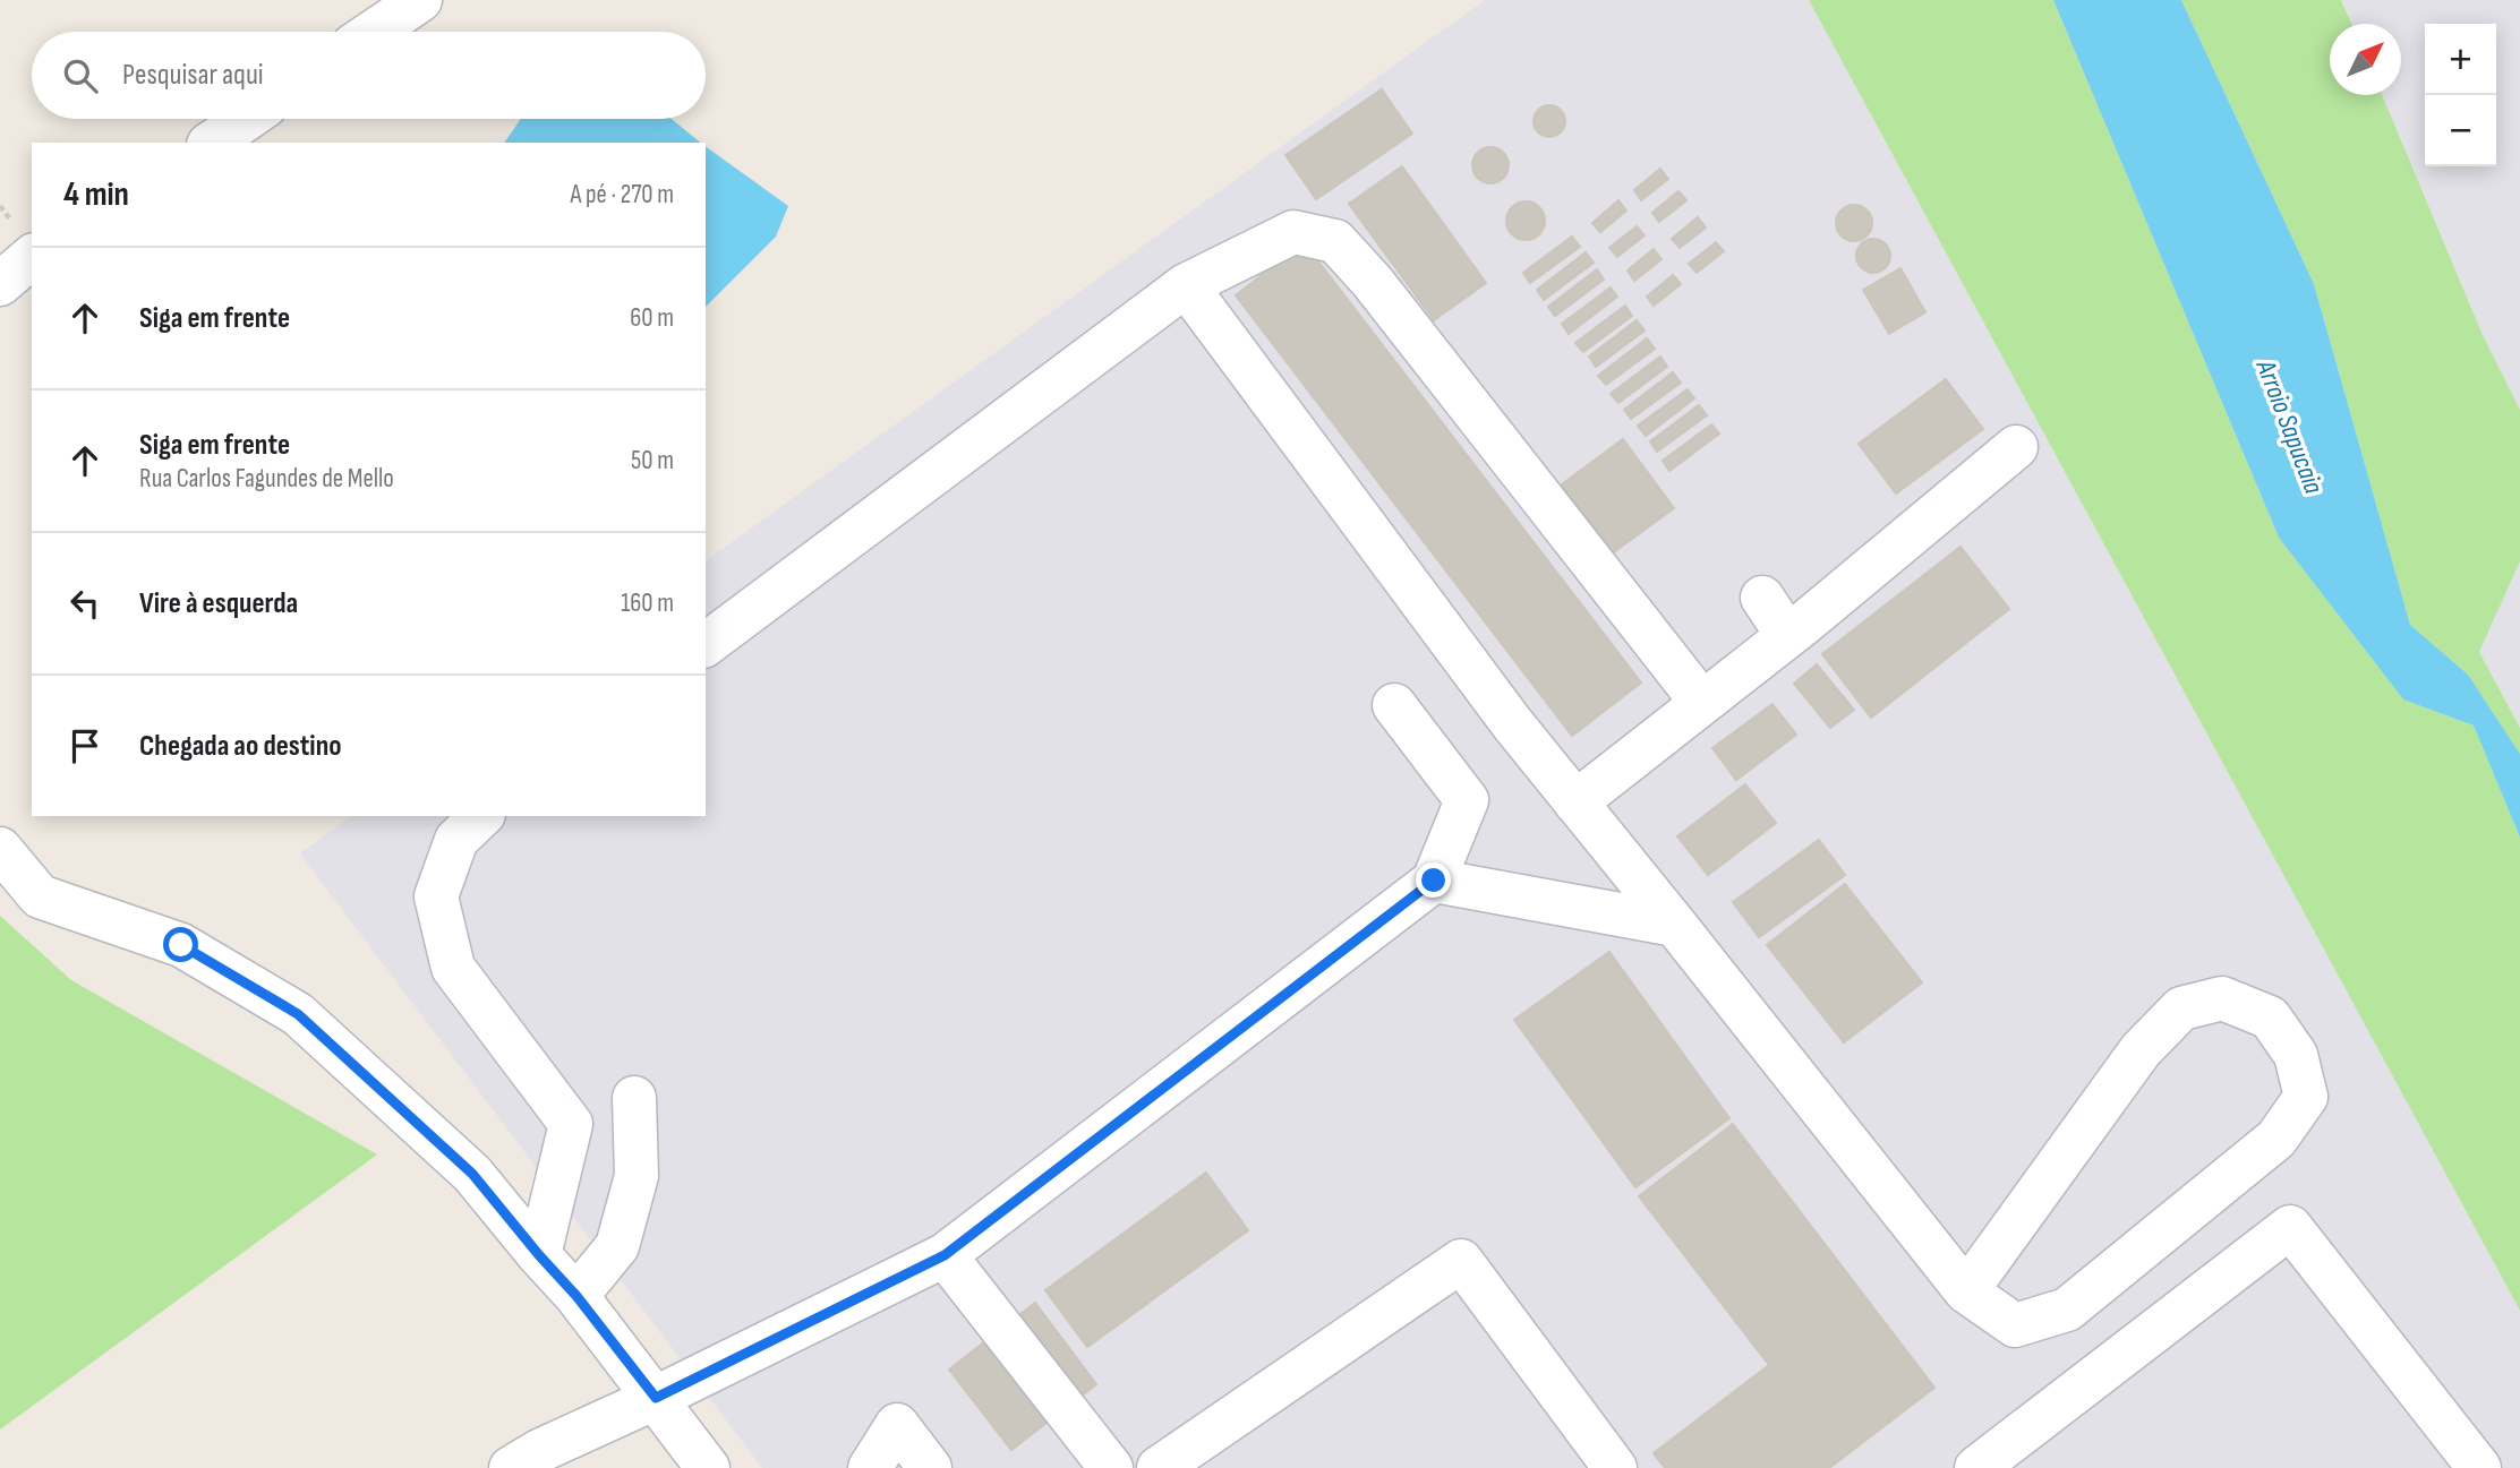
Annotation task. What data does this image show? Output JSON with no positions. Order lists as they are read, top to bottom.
{
  "water": ["Arroio Sapucaia"],
  "north": "top right",
  "page": {
    "map_buttons": ["+", "−"],
    "search": "Pesquisar aqui",
    "heading": ["4 min", "A pé · 270 m"],
    "list": [
      ["Siga em frente", "60 m"],
      ["Siga em frente", "Rua Carlos Fagundes de Mello", "50 m"],
      ["Vire à esquerda", "160 m"],
      "Chegada ao destino"
    ]
  }
}
